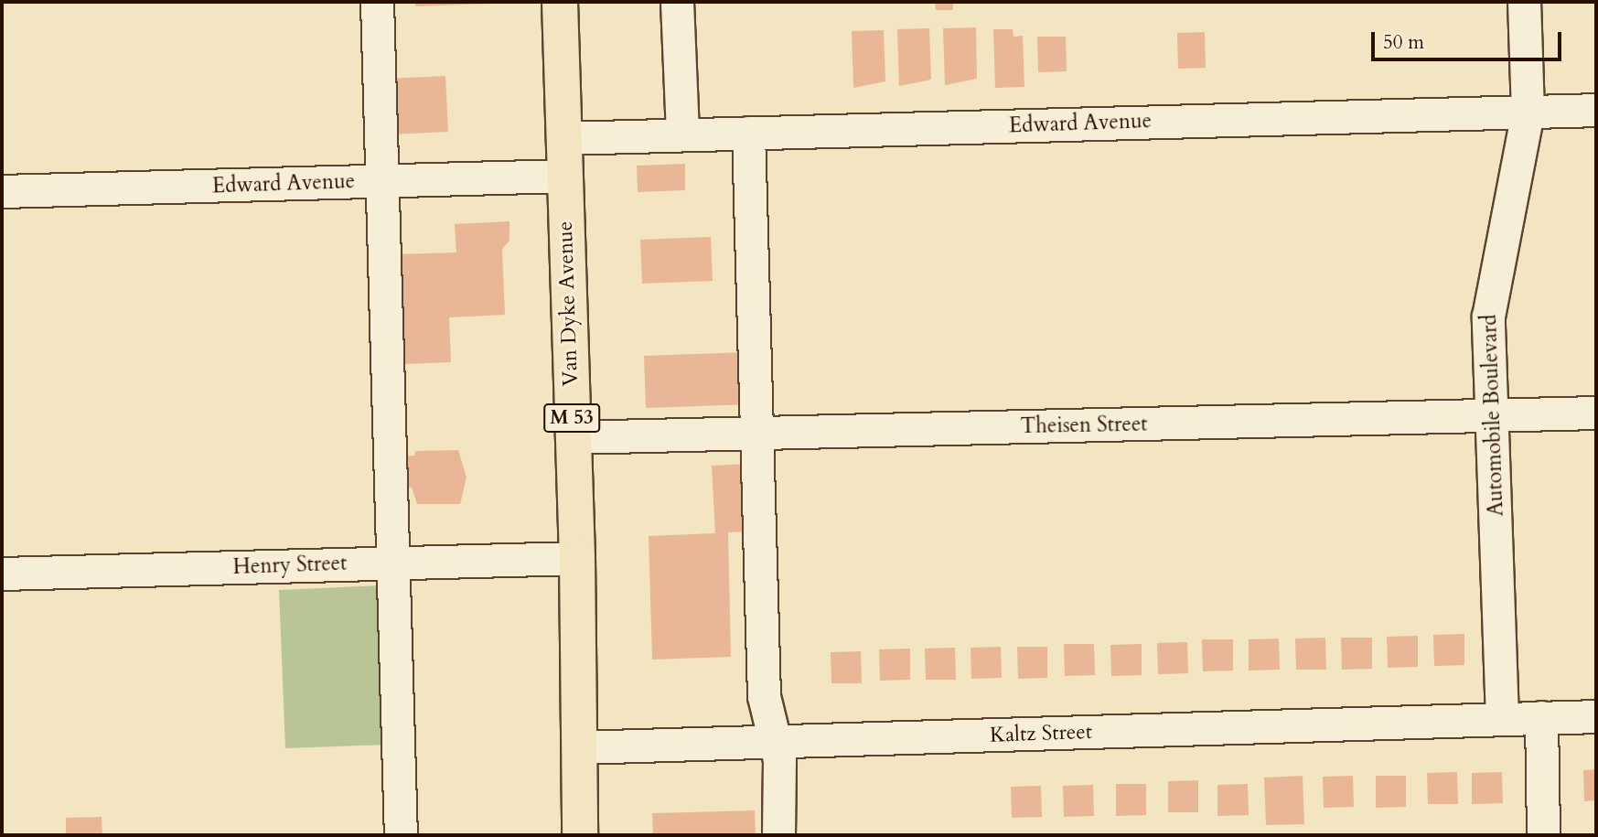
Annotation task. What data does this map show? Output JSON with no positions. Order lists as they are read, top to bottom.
{
  "streets": {
    "main road": ["Van Dyke Avenue", "M 53"],
    "street": [
      "Edward Avenue",
      "Automobile Boulevard",
      "Theisen Street",
      "Henry Street",
      "Kaltz Street"
    ]
  },
  "crossings": [
    ["Edward Avenue", "Van Dyke Avenue"],
    ["Edward Avenue", "Automobile Boulevard"],
    ["Van Dyke Avenue", "Theisen Street"],
    ["Van Dyke Avenue", "Henry Street"],
    ["Van Dyke Avenue", "Kaltz Street"],
    ["Automobile Boulevard", "Theisen Street"],
    ["Automobile Boulevard", "Kaltz Street"]
  ],
  "scale_bar": "50 m"
}
